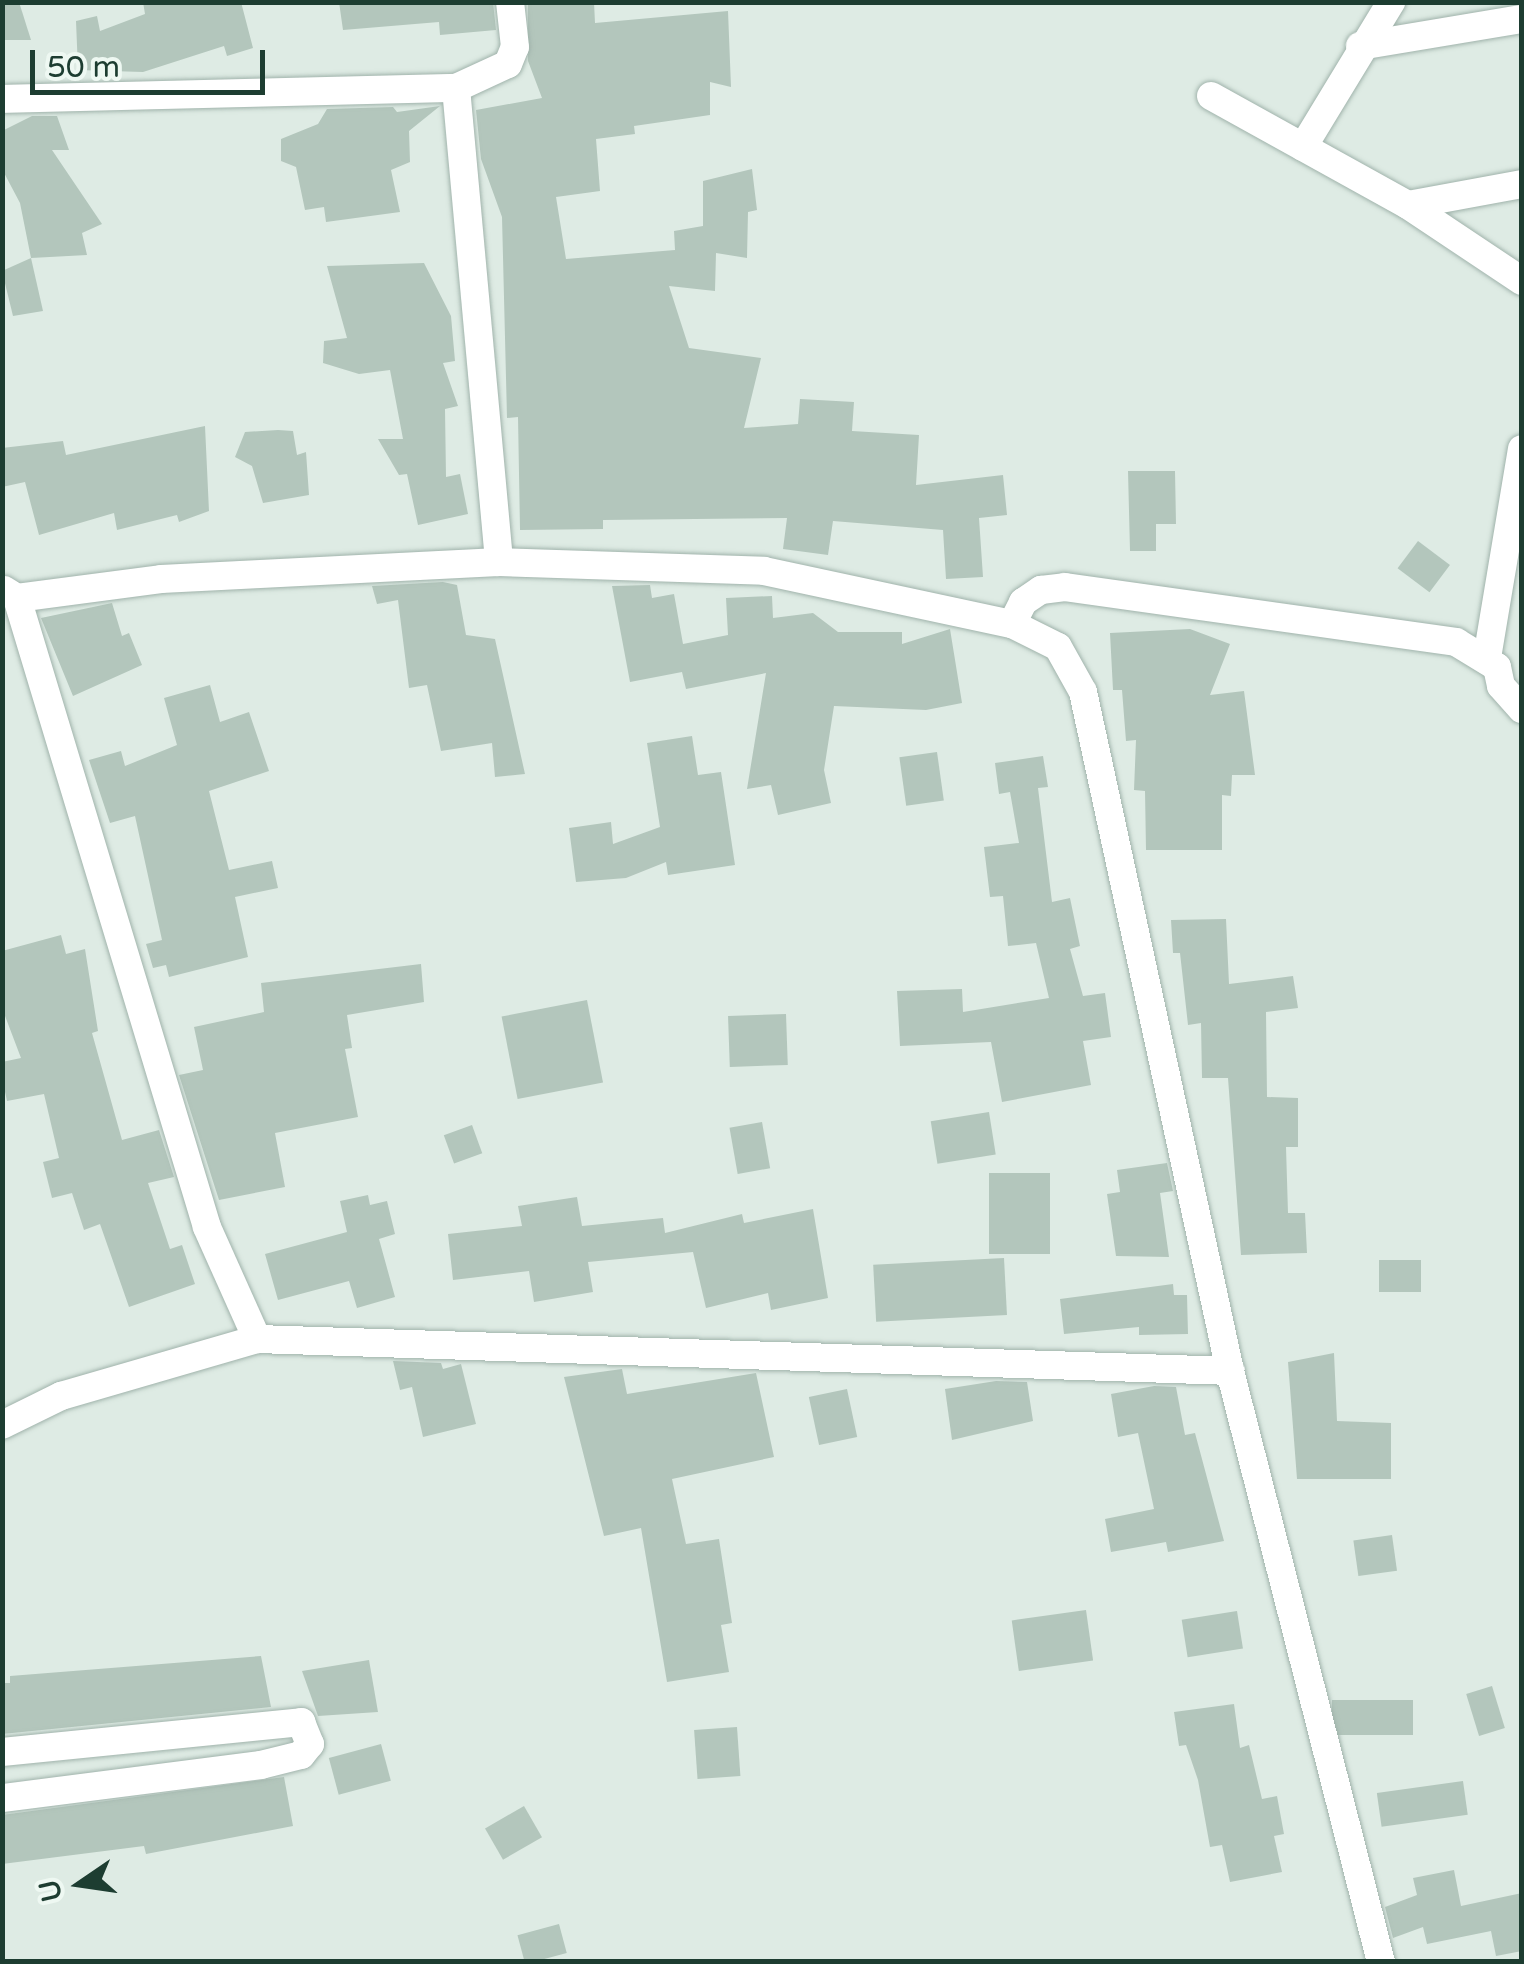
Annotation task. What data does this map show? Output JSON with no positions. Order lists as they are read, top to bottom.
{
  "scale_bar": "50 m",
  "north": "left"
}
